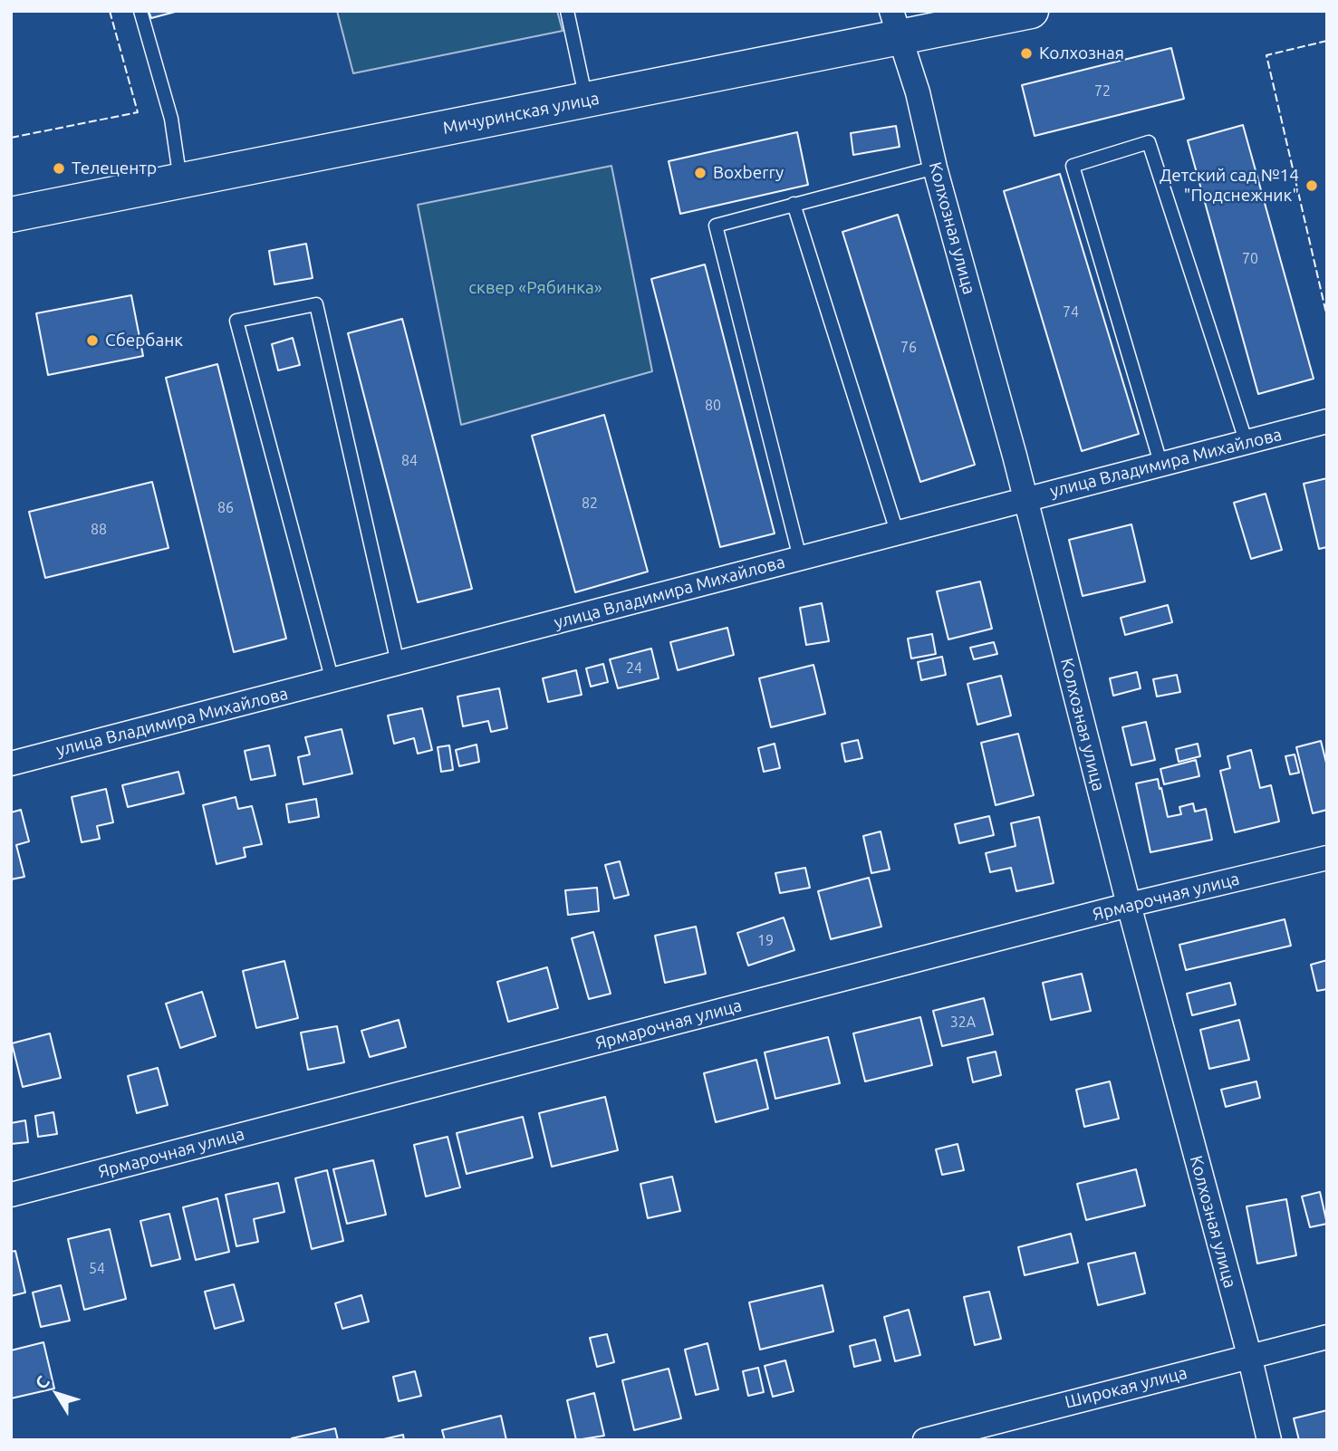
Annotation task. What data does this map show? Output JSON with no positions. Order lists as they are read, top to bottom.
{
  "streets": {
    "main road": ["Мичуринская улица"],
    "street": [
      "Колхозная улица",
      "улица Владимира Михайлова",
      "Ярмарочная улица",
      "Широкая улица"
    ]
  },
  "crossings": [
    ["Мичуринская улица", "Колхозная улица"],
    ["Колхозная улица", "улица Владимира Михайлова"],
    ["Колхозная улица", "Ярмарочная улица"],
    ["Колхозная улица", "Широкая улица"]
  ],
  "parks": ["сквер «Рябинка»"],
  "places": [
    "Колхозная",
    "Телецентр",
    "Boxberry",
    "Детский сад №14 \"Подснежник\"",
    "Сбербанк"
  ],
  "house_numbers": [
    "72",
    "70",
    "74",
    "76",
    "80",
    "84",
    "82",
    "86",
    "88",
    "24",
    "19",
    "32А",
    "54"
  ],
  "north": "top left"
}
